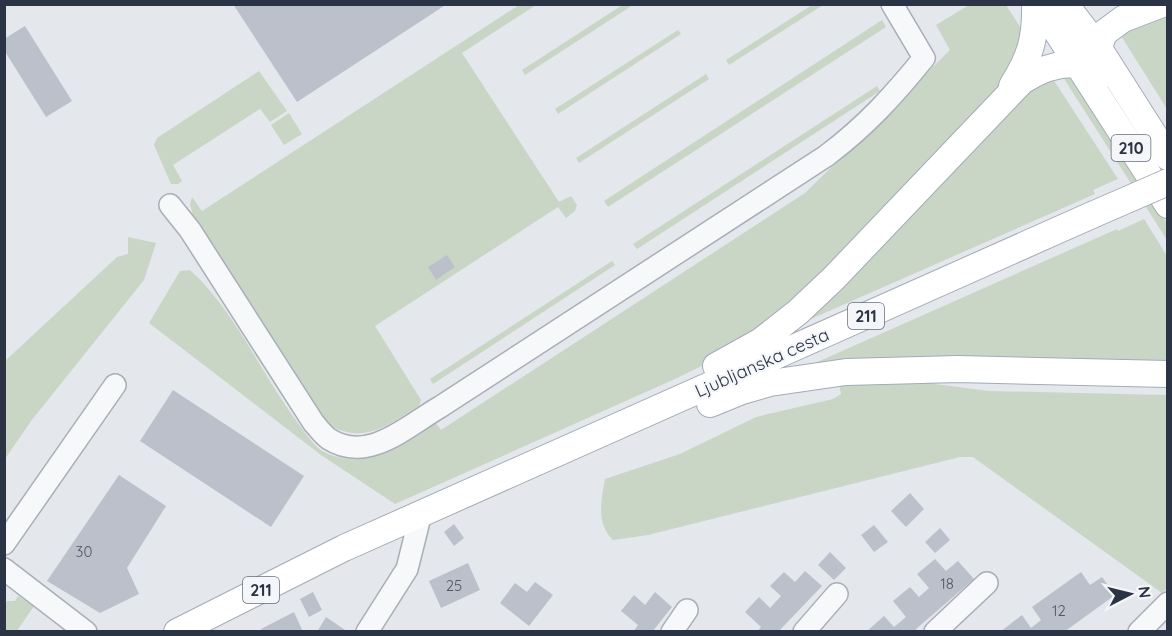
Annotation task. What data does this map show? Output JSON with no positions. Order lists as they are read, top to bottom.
{
  "streets": {
    "main road": ["210", "211", "Ljubljanska cesta"]
  },
  "crossings": [
    ["210", "211"],
    ["211", "Ljubljanska cesta"]
  ],
  "house_numbers": [
    "30",
    "18",
    "25",
    "12"
  ],
  "north": "right"
}
